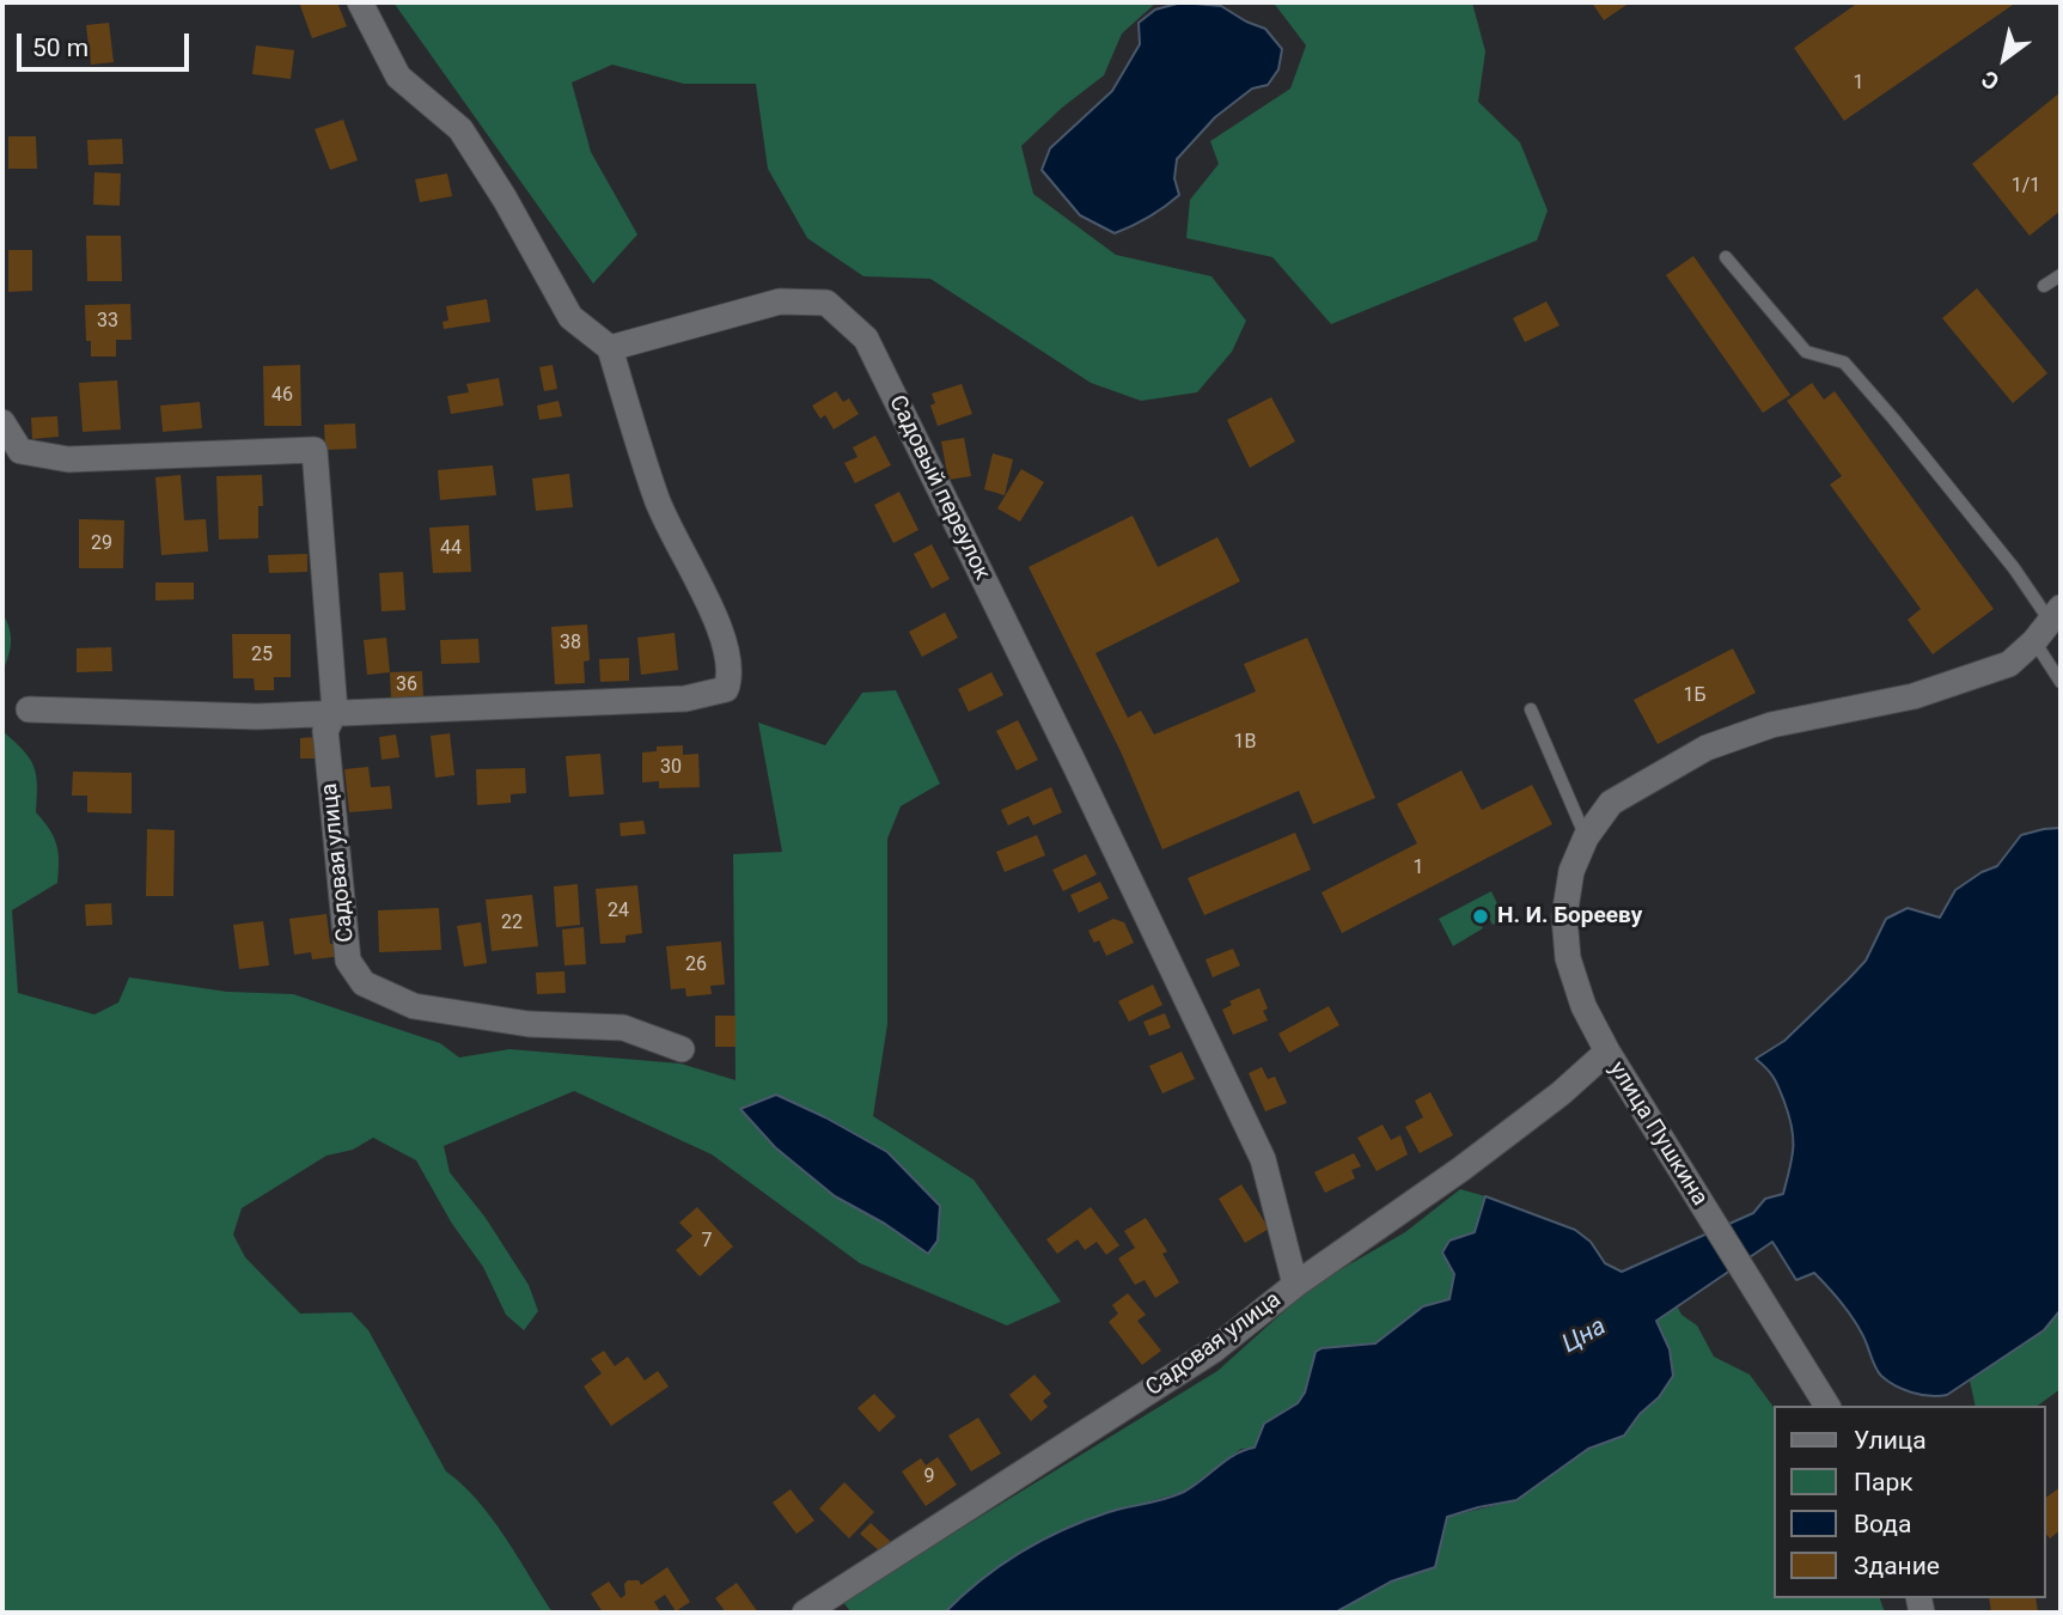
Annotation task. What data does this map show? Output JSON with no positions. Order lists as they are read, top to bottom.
{
  "streets": {
    "street": ["Садовый переулок", "Садовая улица", "улица Пушкина"]
  },
  "crossings": [
    ["Садовый переулок", "Садовая улица"],
    ["Садовая улица", "улица Пушкина"]
  ],
  "water": ["Цна"],
  "places": ["Н. И. Борееву"],
  "house_numbers": [
    "1",
    "1/1",
    "33",
    "46",
    "29",
    "44",
    "38",
    "25",
    "36",
    "1Б",
    "1В",
    "30",
    "1",
    "24",
    "22",
    "26",
    "7",
    "9"
  ],
  "legend": [
    "Улица",
    "Парк",
    "Вода",
    "Здание"
  ],
  "scale_bar": "50 m",
  "north": "bottom left"
}
